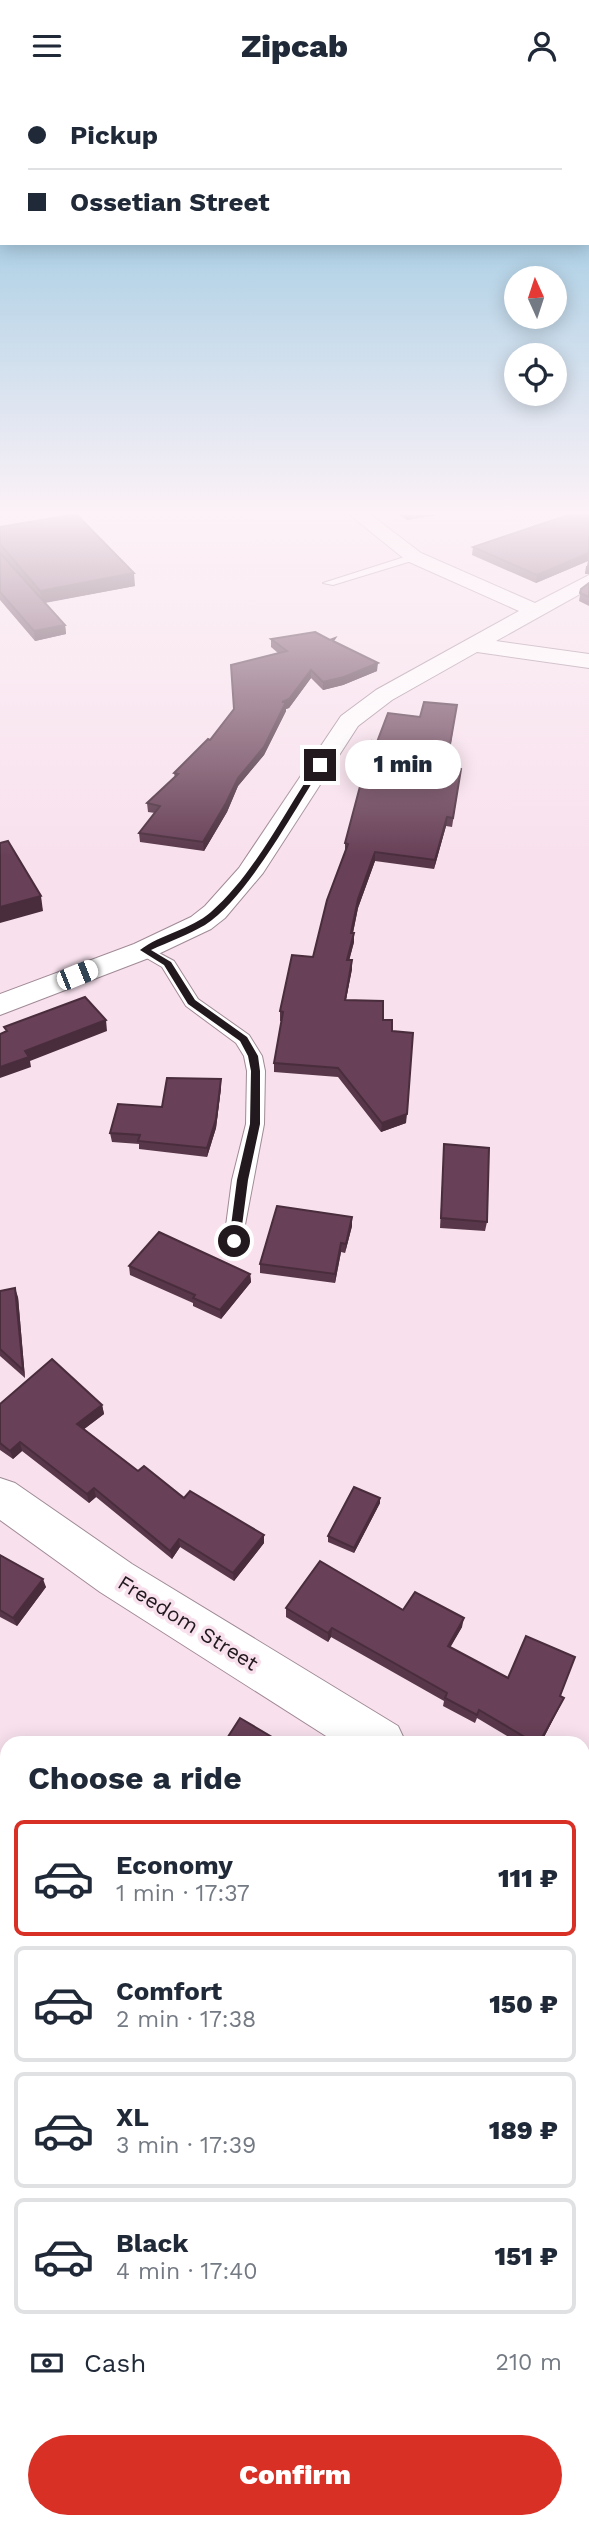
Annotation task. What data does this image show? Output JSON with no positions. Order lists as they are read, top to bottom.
{
  "streets": {
    "street": ["Freedom Street"]
  },
  "north": "top",
  "page": {
    "header": "Zipcab",
    "banner": ["Pickup", "Ossetian Street"],
    "bubble": "1 min",
    "heading": "Choose a ride",
    "list": [
      {
        "name": "Economy",
        "note": "1 min · 17:37",
        "value": "111 ₽"
      },
      {
        "name": "Comfort",
        "note": "2 min · 17:38",
        "value": "150 ₽"
      },
      {
        "name": "XL",
        "note": "3 min · 17:39",
        "value": "189 ₽"
      },
      {
        "name": "Black",
        "note": "4 min · 17:40",
        "value": "151 ₽"
      }
    ],
    "pay": ["Cash", "210 m"],
    "buttons": "Confirm"
  }
}
